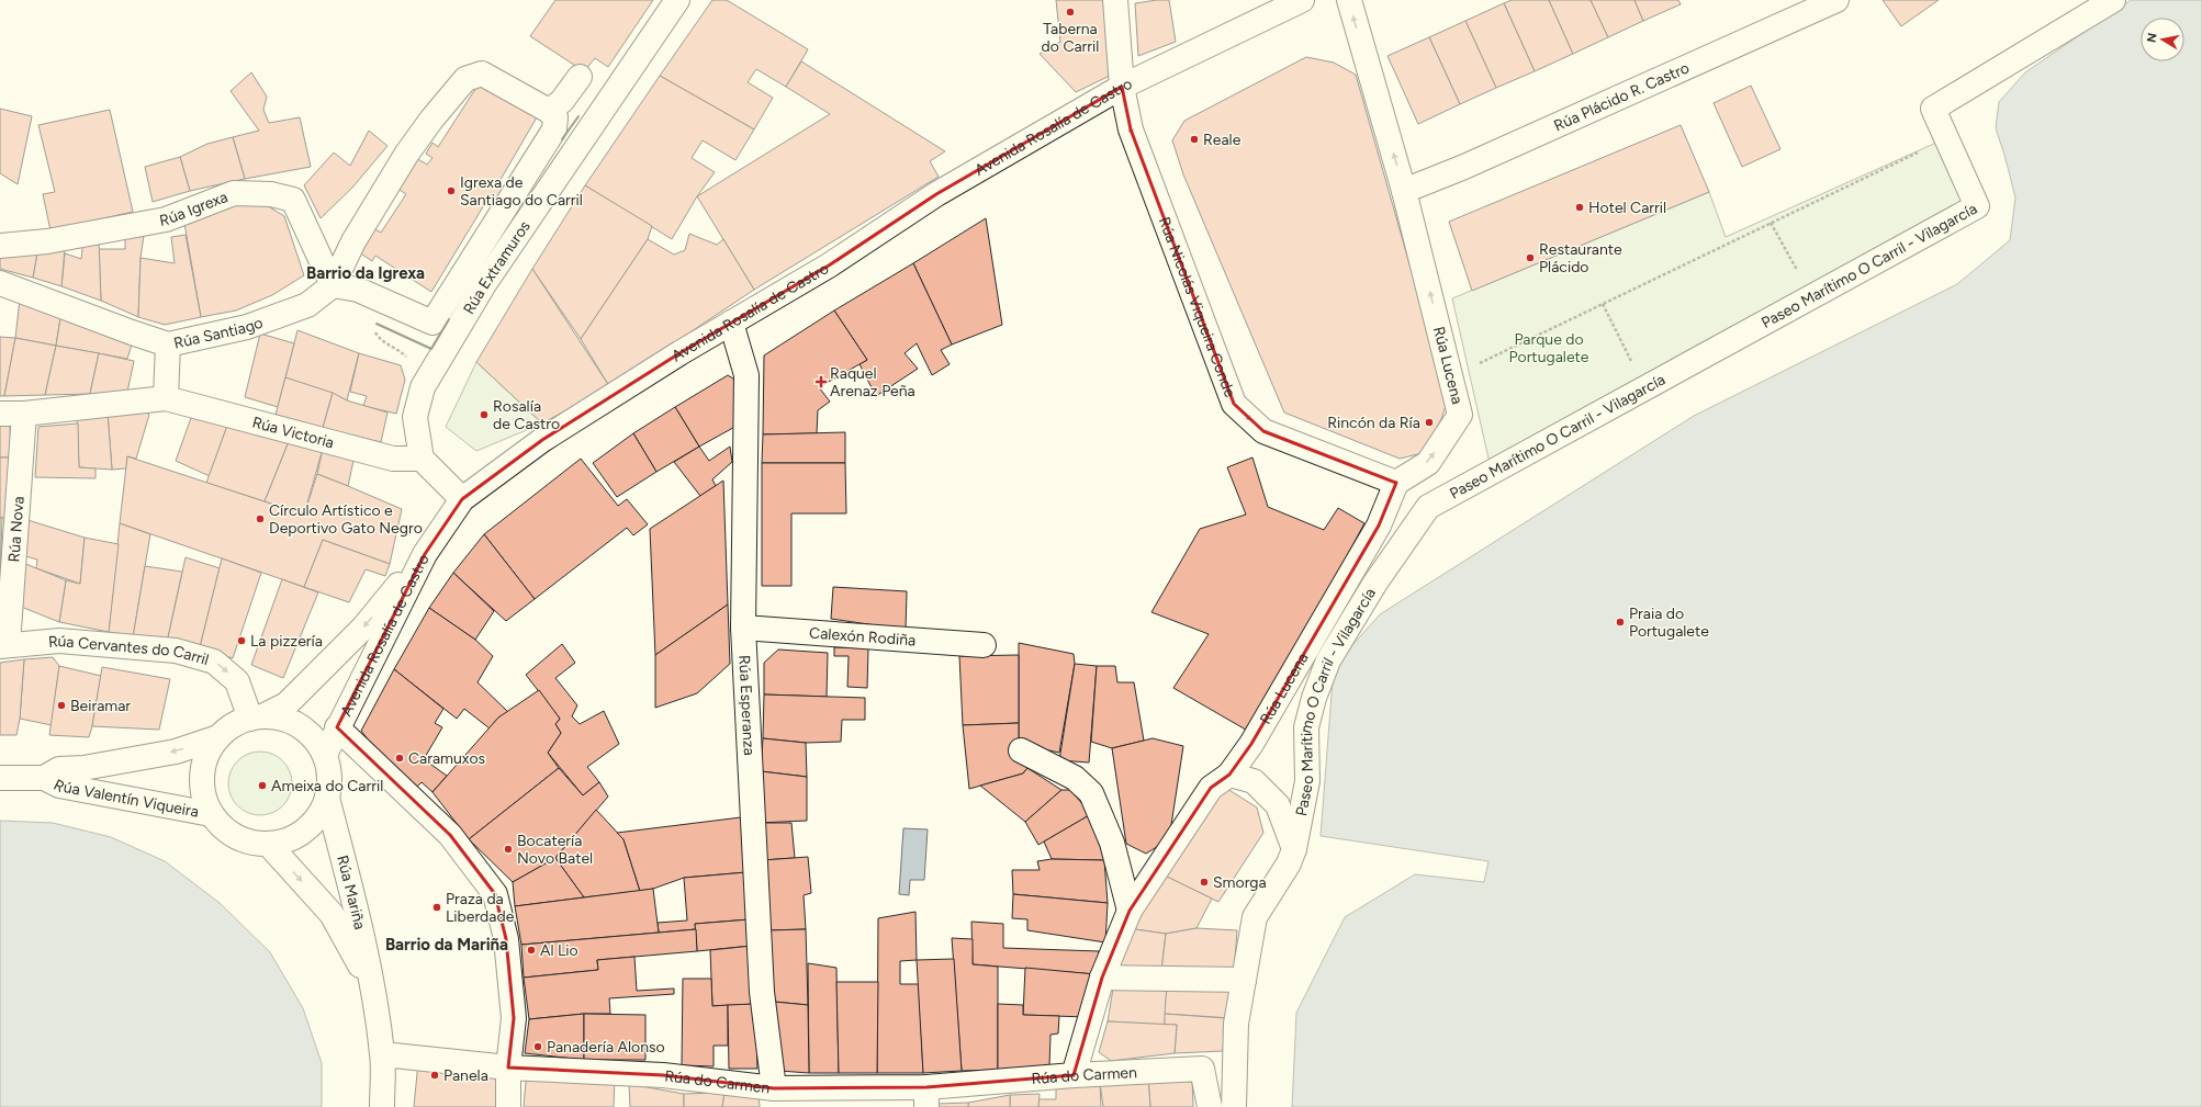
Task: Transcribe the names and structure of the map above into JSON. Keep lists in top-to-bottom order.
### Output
{
  "streets": {
    "street": [
      "Rúa Plácido R. Castro",
      "Avenida Rosalía de Castro",
      "Rúa Igrexa",
      "Paseo Marítimo O Carril - Vilagarcía",
      "Rúa Extramuros",
      "Rúa Nicolás Viqueira Conde",
      "Rúa Santiago",
      "Rúa Lucena",
      "Rúa Victoria",
      "Rúa Nova",
      "Calexón Rodiña",
      "Rúa Cervantes do Carril",
      "Rúa Esperanza",
      "Rúa Valentín Viqueira",
      "Rúa Mariña",
      "Rúa do Carmen"
    ]
  },
  "crossings": [
    ["Rúa Plácido R. Castro", "Rúa Lucena"],
    ["Avenida Rosalía de Castro", "Rúa Nicolás Viqueira Conde"],
    ["Avenida Rosalía de Castro", "Rúa Cervantes do Carril"],
    ["Avenida Rosalía de Castro", "Rúa Esperanza"],
    ["Avenida Rosalía de Castro", "Rúa Valentín Viqueira"],
    ["Avenida Rosalía de Castro", "Rúa Mariña"],
    ["Rúa Igrexa", "Rúa Santiago"],
    ["Rúa Extramuros", "Rúa Victoria"],
    ["Rúa Nicolás Viqueira Conde", "Rúa Lucena"],
    ["Rúa Lucena", "Rúa do Carmen"],
    ["Rúa Victoria", "Rúa Nova"],
    ["Rúa Nova", "Rúa Cervantes do Carril"],
    ["Calexón Rodiña", "Rúa Esperanza"],
    ["Rúa Cervantes do Carril", "Rúa Valentín Viqueira"],
    ["Rúa Cervantes do Carril", "Rúa Mariña"],
    ["Rúa Esperanza", "Rúa do Carmen"],
    ["Rúa Valentín Viqueira", "Rúa Mariña"]
  ],
  "one_way": [
    "Rúa Nicolás Viqueira Conde",
    "Rúa Lucena",
    "Rúa Cervantes do Carril",
    "Rúa Valentín Viqueira"
  ],
  "districts": ["Barrio da Igrexa", "Barrio da Mariña"],
  "parks": ["Parque do Portugalete"],
  "places": {
    "other": [
      "Taberna do Carril",
      "Reale",
      "Igrexa de Santiago do Carril",
      "Hotel Carril",
      "Restaurante Plácido",
      "Rosalía de Castro",
      "Rincón da Ría",
      "Círculo Artístico e Deportivo Gato Negro",
      "Praia do Portugalete",
      "La pizzería",
      "Beiramar",
      "Caramuxos",
      "Ameixa do Carril",
      "Bocatería Novo Batel",
      "Smorga",
      "Praza da Liberdade",
      "Al Lio",
      "Panadería Alonso",
      "Panela"
    ],
    "health": ["Raquel Arenaz Peña"]
  },
  "north": "left"
}
